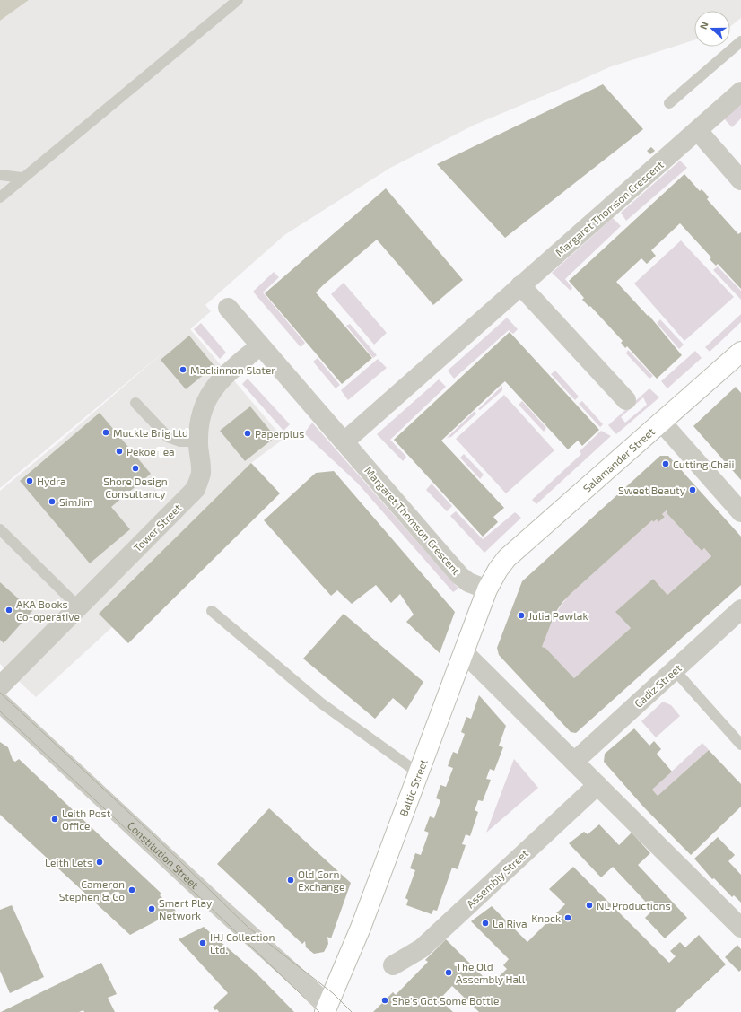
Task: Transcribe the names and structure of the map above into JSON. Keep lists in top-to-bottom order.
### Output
{
  "streets": {
    "main road": ["Salamander Street", "Baltic Street"],
    "street": [
      "Margaret Thomson Crescent",
      "Tower Street",
      "Cadiz Street",
      "Constitution Street",
      "Assembly Street"
    ]
  },
  "crossings": [
    ["Margaret Thomson Crescent", "Tower Street"],
    ["Margaret Thomson Crescent", "Baltic Street"],
    ["Salamander Street", "Baltic Street"],
    ["Baltic Street", "Constitution Street"]
  ],
  "places": [
    "Mackinnon Slater",
    "Muckle Brig Ltd",
    "Paperplus",
    "Pekoe Tea",
    "Cutting Chaii",
    "Shore Design Consultancy",
    "Hydra",
    "Sweet Beauty",
    "SimJim",
    "AKA Books Co-operative",
    "Julia Pawlak",
    "Leith Post Office",
    "Leith Lets",
    "Old Corn Exchange",
    "Cameron Stephen & Co",
    "NL Productions",
    "Smart Play Network",
    "Knock",
    "La Riva",
    "IHJ Collection Ltd.",
    "The Old Assembly Hall",
    "She's Got Some Bottle"
  ],
  "north": "left"
}
